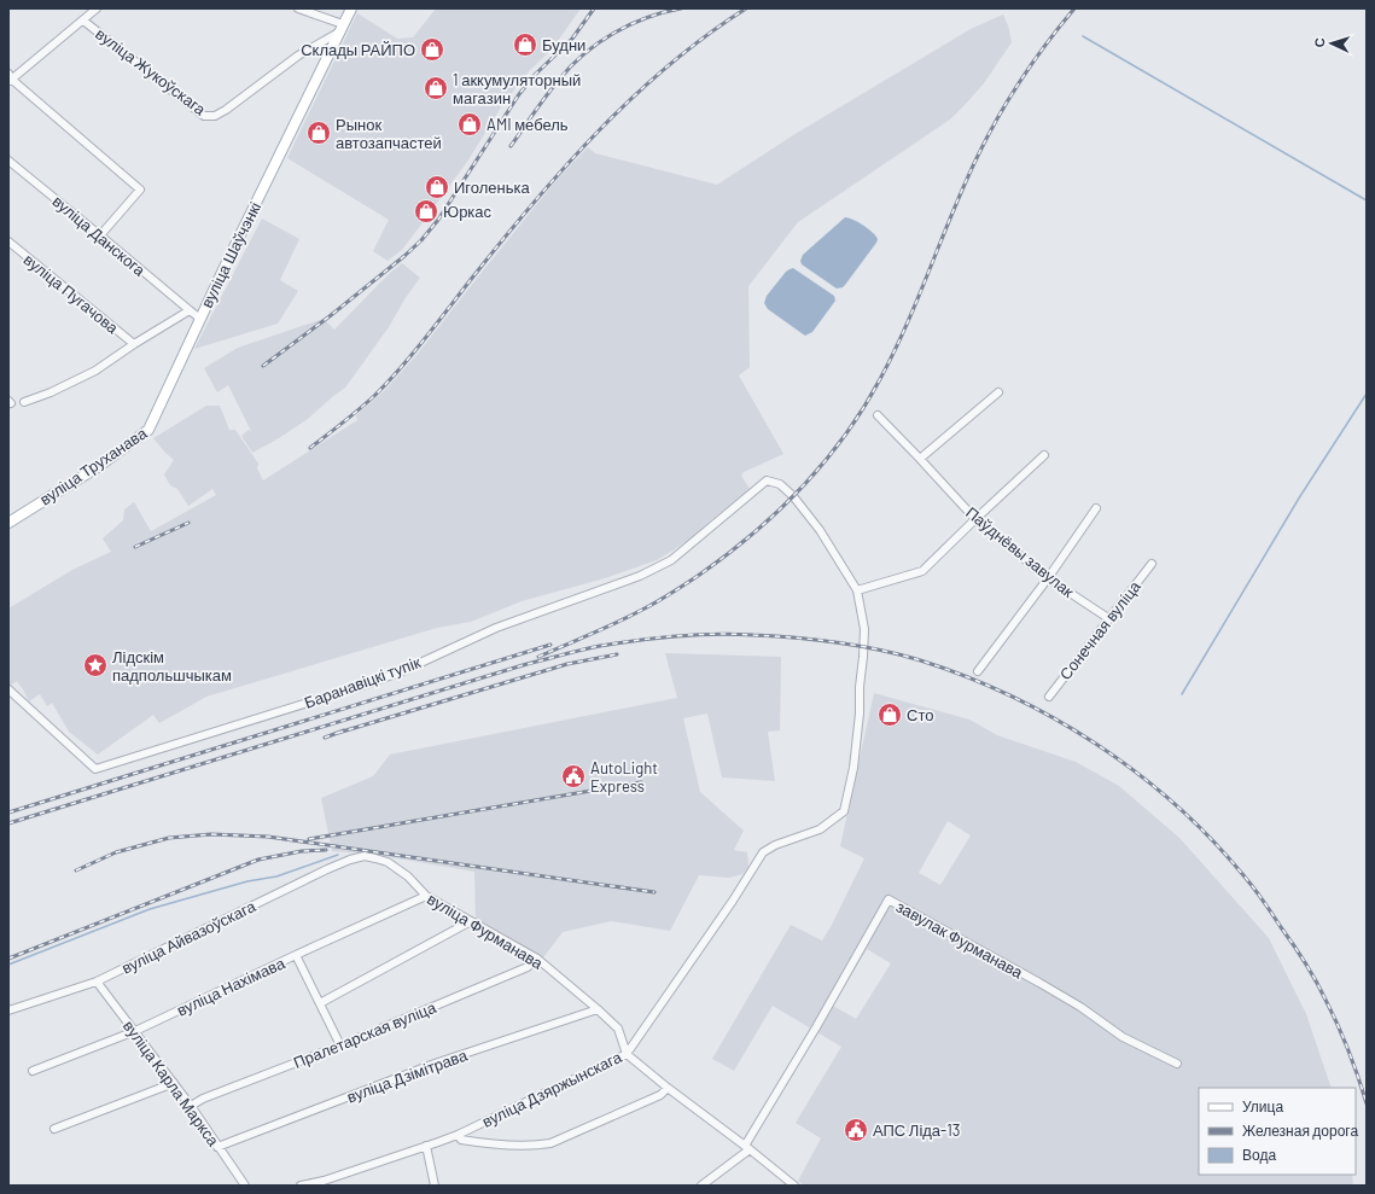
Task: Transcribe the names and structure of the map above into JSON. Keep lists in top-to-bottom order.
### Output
{
  "streets": {
    "main road": ["вуліца Шаўчэнкі", "вуліца Труханава"],
    "street": [
      "вуліца Жукоўскага",
      "вуліца Данскога",
      "вуліца Пугачова",
      "Паўднёвы завулак",
      "Сонечная вуліца",
      "Баранавіцкі тупік",
      "вуліца Фурманава",
      "вуліца Айвазоўскага",
      "завулак Фурманава",
      "вуліца Нахімава",
      "Пралетарская вуліца",
      "вуліца Дзімітрава",
      "вуліца Карла Маркса",
      "вуліца Дзяржынскага"
    ]
  },
  "crossings": [
    ["вуліца Жукоўскага", "вуліца Шаўчэнкі"],
    ["вуліца Данскога", "вуліца Шаўчэнкі"],
    ["вуліца Шаўчэнкі", "вуліца Пугачова"],
    ["вуліца Шаўчэнкі", "вуліца Труханава"],
    ["Паўднёвы завулак", "Сонечная вуліца"],
    ["Баранавіцкі тупік", "вуліца Дзяржынскага"],
    ["вуліца Фурманава", "вуліца Айвазоўскага"],
    ["вуліца Фурманава", "вуліца Нахімава"],
    ["вуліца Фурманава", "Пралетарская вуліца"],
    ["вуліца Фурманава", "вуліца Дзімітрава"],
    ["вуліца Фурманава", "вуліца Дзяржынскага"],
    ["вуліца Айвазоўскага", "вуліца Карла Маркса"],
    ["вуліца Нахімава", "вуліца Карла Маркса"],
    ["Пралетарская вуліца", "вуліца Карла Маркса"],
    ["вуліца Дзімітрава", "вуліца Карла Маркса"]
  ],
  "places": {
    "shop": [
      "Будни",
      "Склады РАЙПО",
      "1 аккумуляторный магазин",
      "AMI мебель",
      "Рынок автозапчастей",
      "Иголенька",
      "Юркас",
      "Сто"
    ],
    "place": ["Лідскім падпольшчыкам"],
    "public building": ["AutoLight Express", "АПС Ліда-13"]
  },
  "legend": ["Улица", "Железная дорога", "Вода"],
  "north": "left"
}
